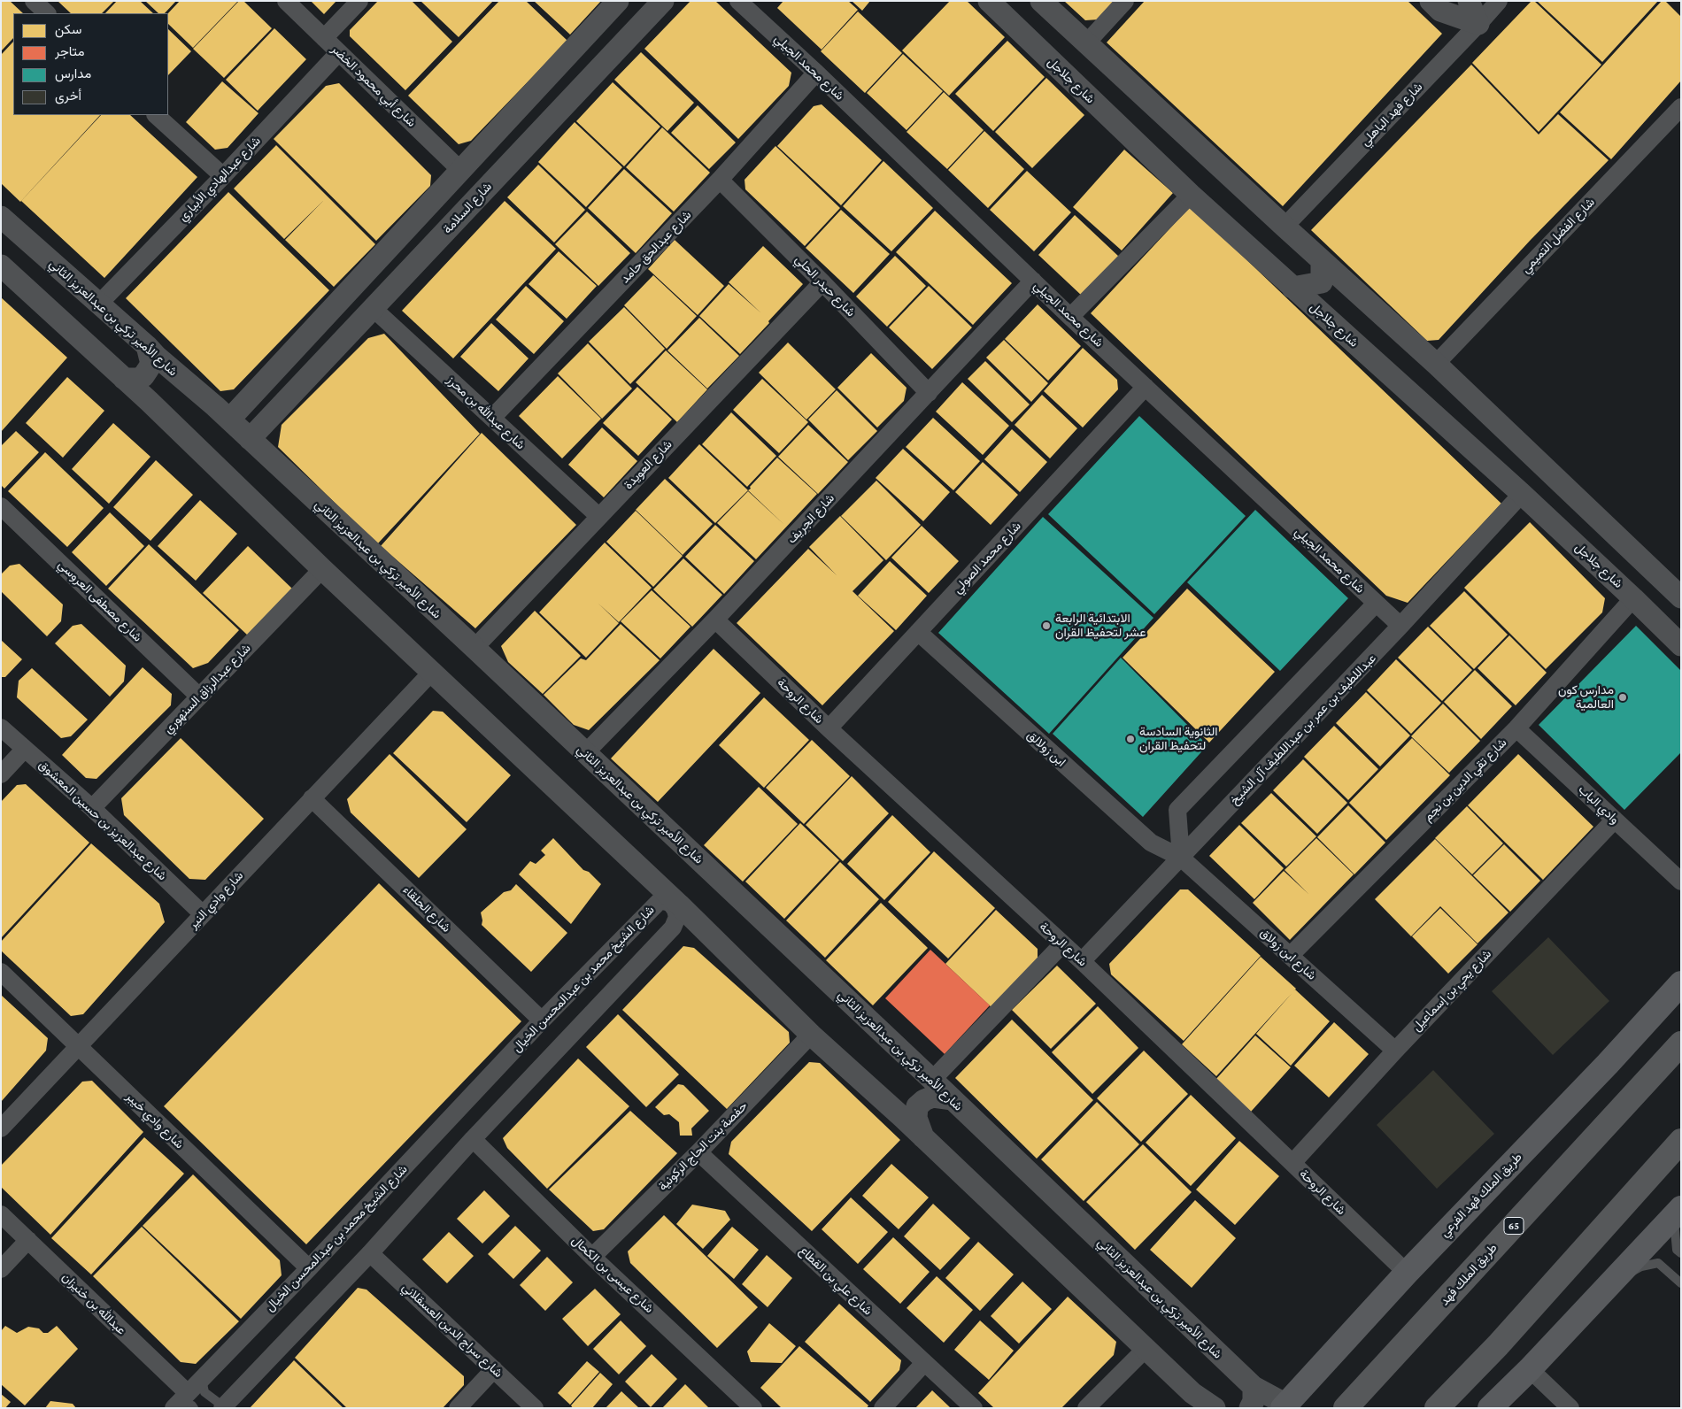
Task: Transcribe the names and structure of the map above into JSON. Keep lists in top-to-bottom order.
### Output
{
  "streets": {
    "highway": ["65", "طريق الملك فهد"],
    "main road": ["طريق الملك فهد الفرعي"],
    "street": [
      "شارع محمد الجيلي",
      "شارع جلاجل",
      "شارع أبي محمود الخضر",
      "شارع فهد الباهلي",
      "شارع عبدالهادي الأبياري",
      "شارع السلامة",
      "شارع الفضل التميمي",
      "شارع عبدالحق حامد",
      "شارع حيدر الحلي",
      "شارع الأمير تركي بن عبدالعزيز الثاني",
      "شارع عبدالله بن محرز",
      "شارع العويدة",
      "شارع الجريف",
      "شارع محمد الصولي",
      "شارع مصطفى العروسي",
      "شارع عبدالرزاق السنهوري",
      "شارع الروحة",
      "عبداللطيف بن عمر بن عبداللطيف آل الشيخ",
      "ابن زولالق",
      "شارع تقي الدين بن نجم",
      "وادي الباب",
      "شارع عبدالعزيز بن حسين المعشوق",
      "شارع وادي النير",
      "شارع الحلقاء",
      "شارع ابن زولاق",
      "شارع الشيخ محمد بن عبدالمحسن الخيال",
      "شارع يحي بن إسماعيل",
      "شارع وادي خيبر",
      "حفصة بنت الحاج الركونية",
      "شارع عيسى بن الكحال",
      "شارع علي بن القطاع",
      "عبدالله بن خنيزان",
      "شارع سراج الدين العسقلاني"
    ]
  },
  "crossings": [
    ["شارع محمد الجيلي", "شارع عبدالحق حامد"],
    ["شارع محمد الجيلي", "شارع الجريف"],
    ["شارع محمد الجيلي", "شارع محمد الصولي"],
    ["شارع محمد الجيلي", "عبداللطيف بن عمر بن عبداللطيف آل الشيخ"],
    ["شارع جلاجل", "عبداللطيف بن عمر بن عبداللطيف آل الشيخ"],
    ["شارع جلاجل", "شارع تقي الدين بن نجم"],
    ["شارع أبي محمود الخضر", "شارع عبدالهادي الأبياري"],
    ["شارع عبدالهادي الأبياري", "شارع الأمير تركي بن عبدالعزيز الثاني"],
    ["شارع السلامة", "شارع الأمير تركي بن عبدالعزيز الثاني"],
    ["شارع السلامة", "شارع عبدالله بن محرز"],
    ["شارع عبدالحق حامد", "شارع حيدر الحلي"],
    ["شارع عبدالحق حامد", "شارع عبدالله بن محرز"],
    ["شارع حيدر الحلي", "شارع العويدة"],
    ["شارع حيدر الحلي", "شارع الجريف"],
    ["شارع الأمير تركي بن عبدالعزيز الثاني", "شارع العويدة"],
    ["شارع الأمير تركي بن عبدالعزيز الثاني", "شارع الجريف"],
    ["شارع الأمير تركي بن عبدالعزيز الثاني", "طريق الملك فهد الفرعي"],
    ["شارع عبدالله بن محرز", "شارع العويدة"],
    ["شارع الجريف", "شارع الروحة"],
    ["شارع محمد الصولي", "شارع الروحة"],
    ["شارع محمد الصولي", "ابن زولالق"],
    ["شارع مصطفى العروسي", "شارع عبدالرزاق السنهوري"],
    ["شارع عبدالرزاق السنهوري", "شارع عبدالعزيز بن حسين المعشوق"],
    ["شارع الروحة", "عبداللطيف بن عمر بن عبداللطيف آل الشيخ"],
    ["شارع الروحة", "شارع يحي بن إسماعيل"],
    ["شارع الروحة", "طريق الملك فهد الفرعي"],
    ["عبداللطيف بن عمر بن عبداللطيف آل الشيخ", "ابن زولالق"],
    ["عبداللطيف بن عمر بن عبداللطيف آل الشيخ", "شارع ابن زولاق"],
    ["ابن زولالق", "شارع ابن زولاق"],
    ["شارع تقي الدين بن نجم", "وادي الباب"],
    ["شارع تقي الدين بن نجم", "شارع ابن زولاق"],
    ["وادي الباب", "شارع يحي بن إسماعيل"],
    ["شارع عبدالعزيز بن حسين المعشوق", "شارع وادي النير"],
    ["شارع وادي النير", "شارع الحلقاء"],
    ["شارع وادي النير", "شارع وادي خيبر"],
    ["شارع الحلقاء", "شارع الشيخ محمد بن عبدالمحسن الخيال"],
    ["شارع ابن زولاق", "شارع يحي بن إسماعيل"],
    ["شارع الشيخ محمد بن عبدالمحسن الخيال", "شارع وادي خيبر"],
    ["شارع الشيخ محمد بن عبدالمحسن الخيال", "شارع عيسى بن الكحال"],
    ["شارع الشيخ محمد بن عبدالمحسن الخيال", "عبدالله بن خنيزان"],
    ["شارع الشيخ محمد بن عبدالمحسن الخيال", "شارع سراج الدين العسقلاني"],
    ["حفصة بنت الحاج الركونية", "شارع عيسى بن الكحال"],
    ["حفصة بنت الحاج الركونية", "شارع علي بن القطاع"]
  ],
  "places": ["الابتدائية الرابعة عشر لتحفيظ القران", "مدارس كون العالمية", "الثانوية السادسة لتحفيظ القران"],
  "legend": [
    "سكن",
    "متاجر",
    "مدارس",
    "أخرى"
  ]
}
